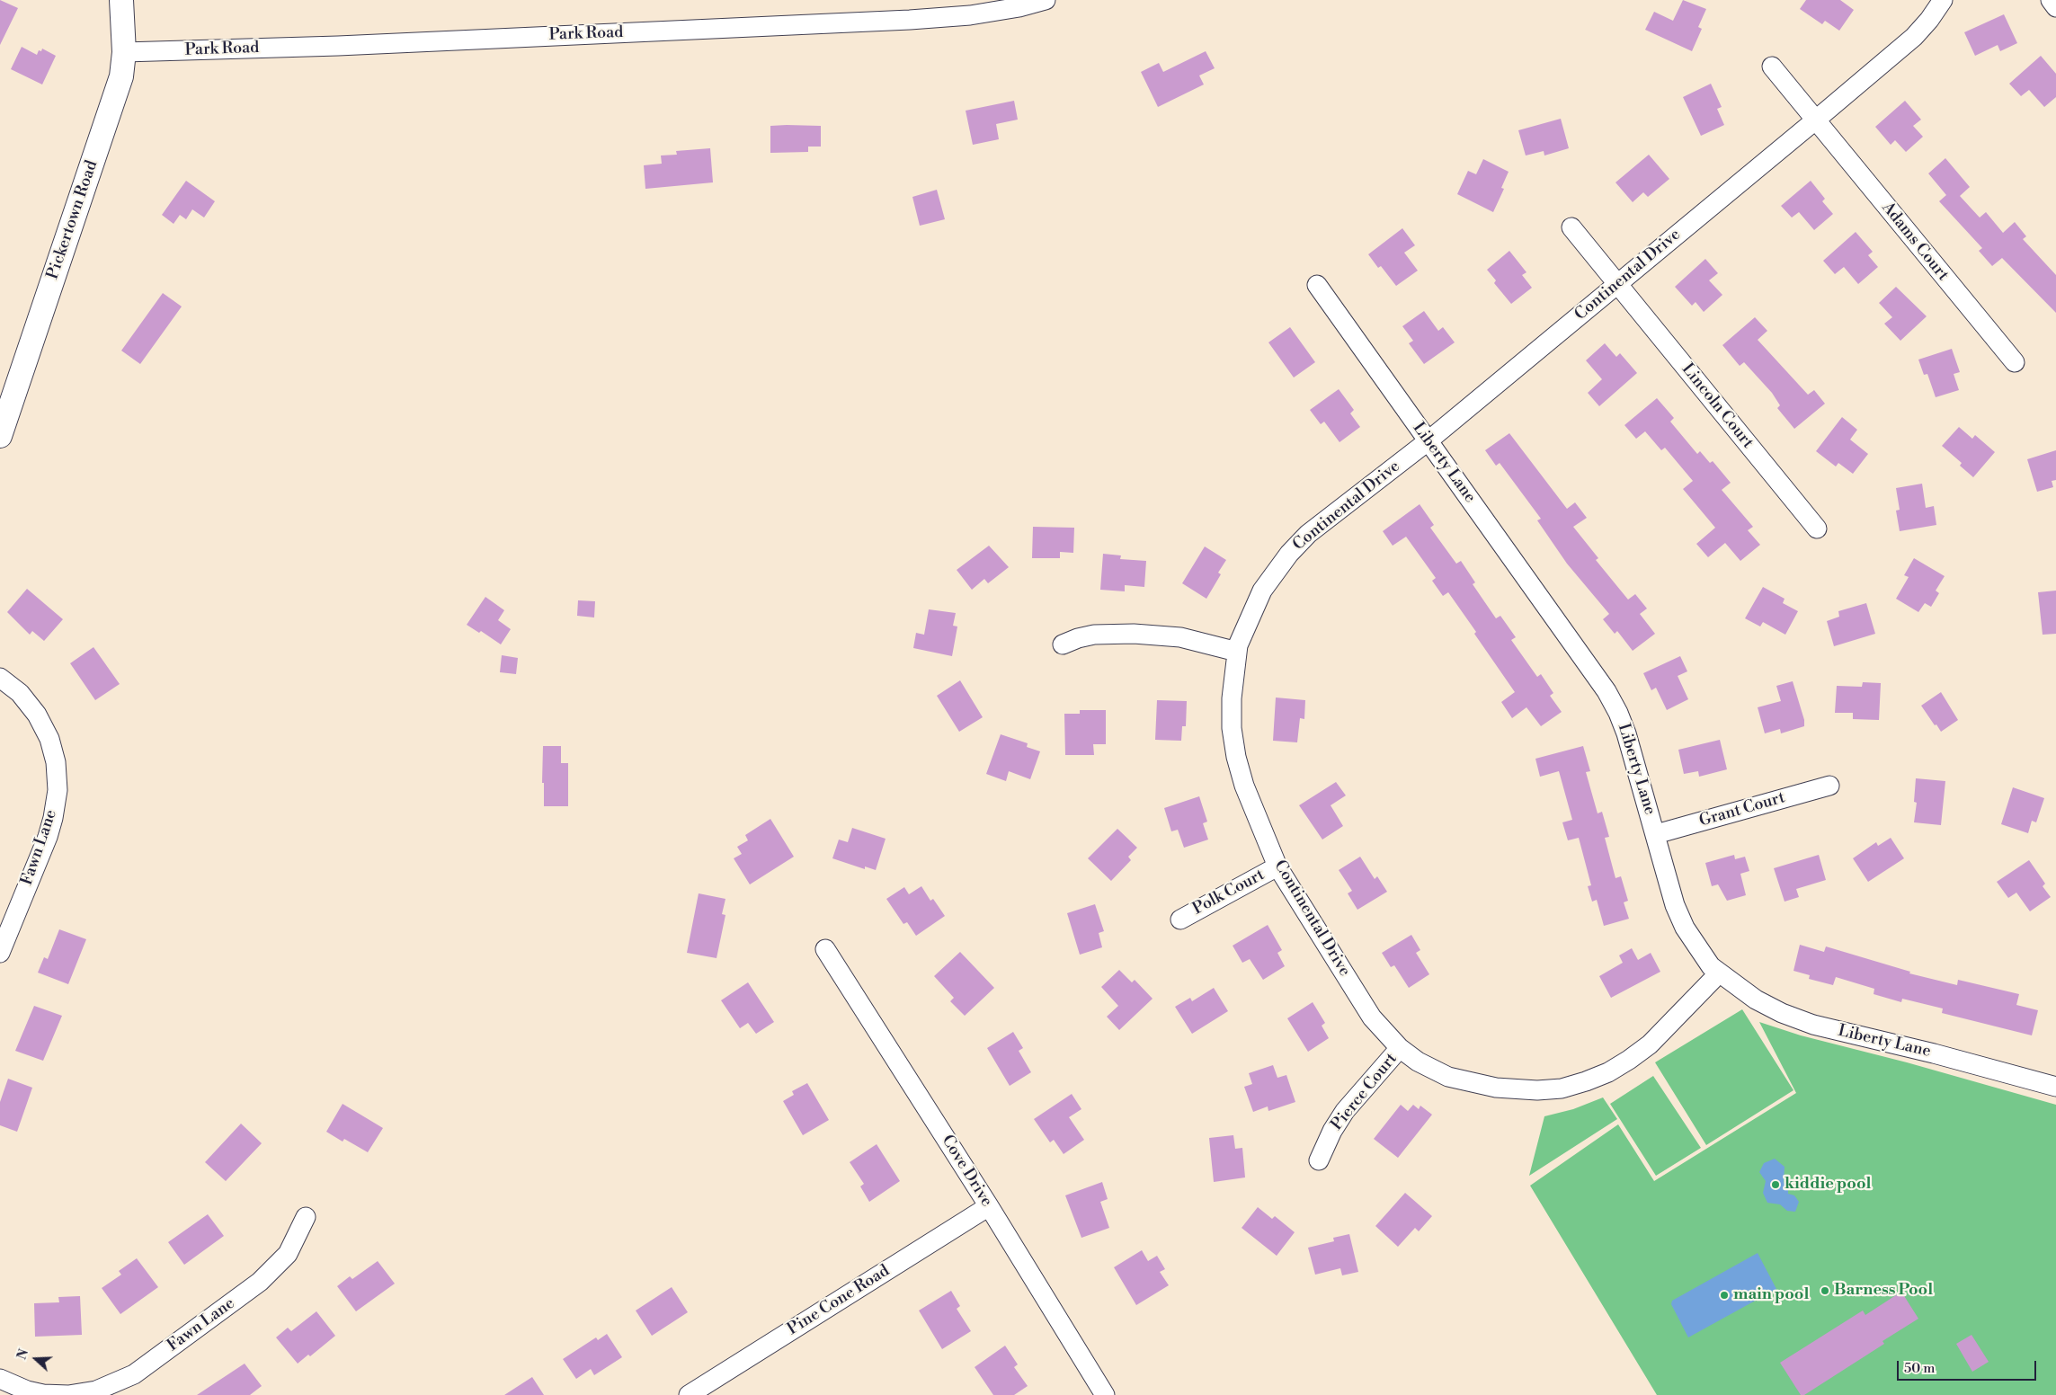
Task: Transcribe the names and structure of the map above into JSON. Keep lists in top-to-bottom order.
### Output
{
  "streets": {
    "street": [
      "Park Road",
      "Pickertown Road",
      "Adams Court",
      "Continental Drive",
      "Lincoln Court",
      "Liberty Lane",
      "Grant Court",
      "Fawn Lane",
      "Polk Court",
      "Pierce Court",
      "Cove Drive",
      "Pine Cone Road"
    ]
  },
  "crossings": [
    ["Park Road", "Pickertown Road"],
    ["Adams Court", "Continental Drive"],
    ["Continental Drive", "Lincoln Court"],
    ["Continental Drive", "Liberty Lane"],
    ["Continental Drive", "Polk Court"],
    ["Continental Drive", "Pierce Court"],
    ["Liberty Lane", "Grant Court"],
    ["Cove Drive", "Pine Cone Road"]
  ],
  "places": ["kiddie pool", "Barness Pool", "main pool"],
  "scale_bar": "50 m",
  "north": "left"
}
